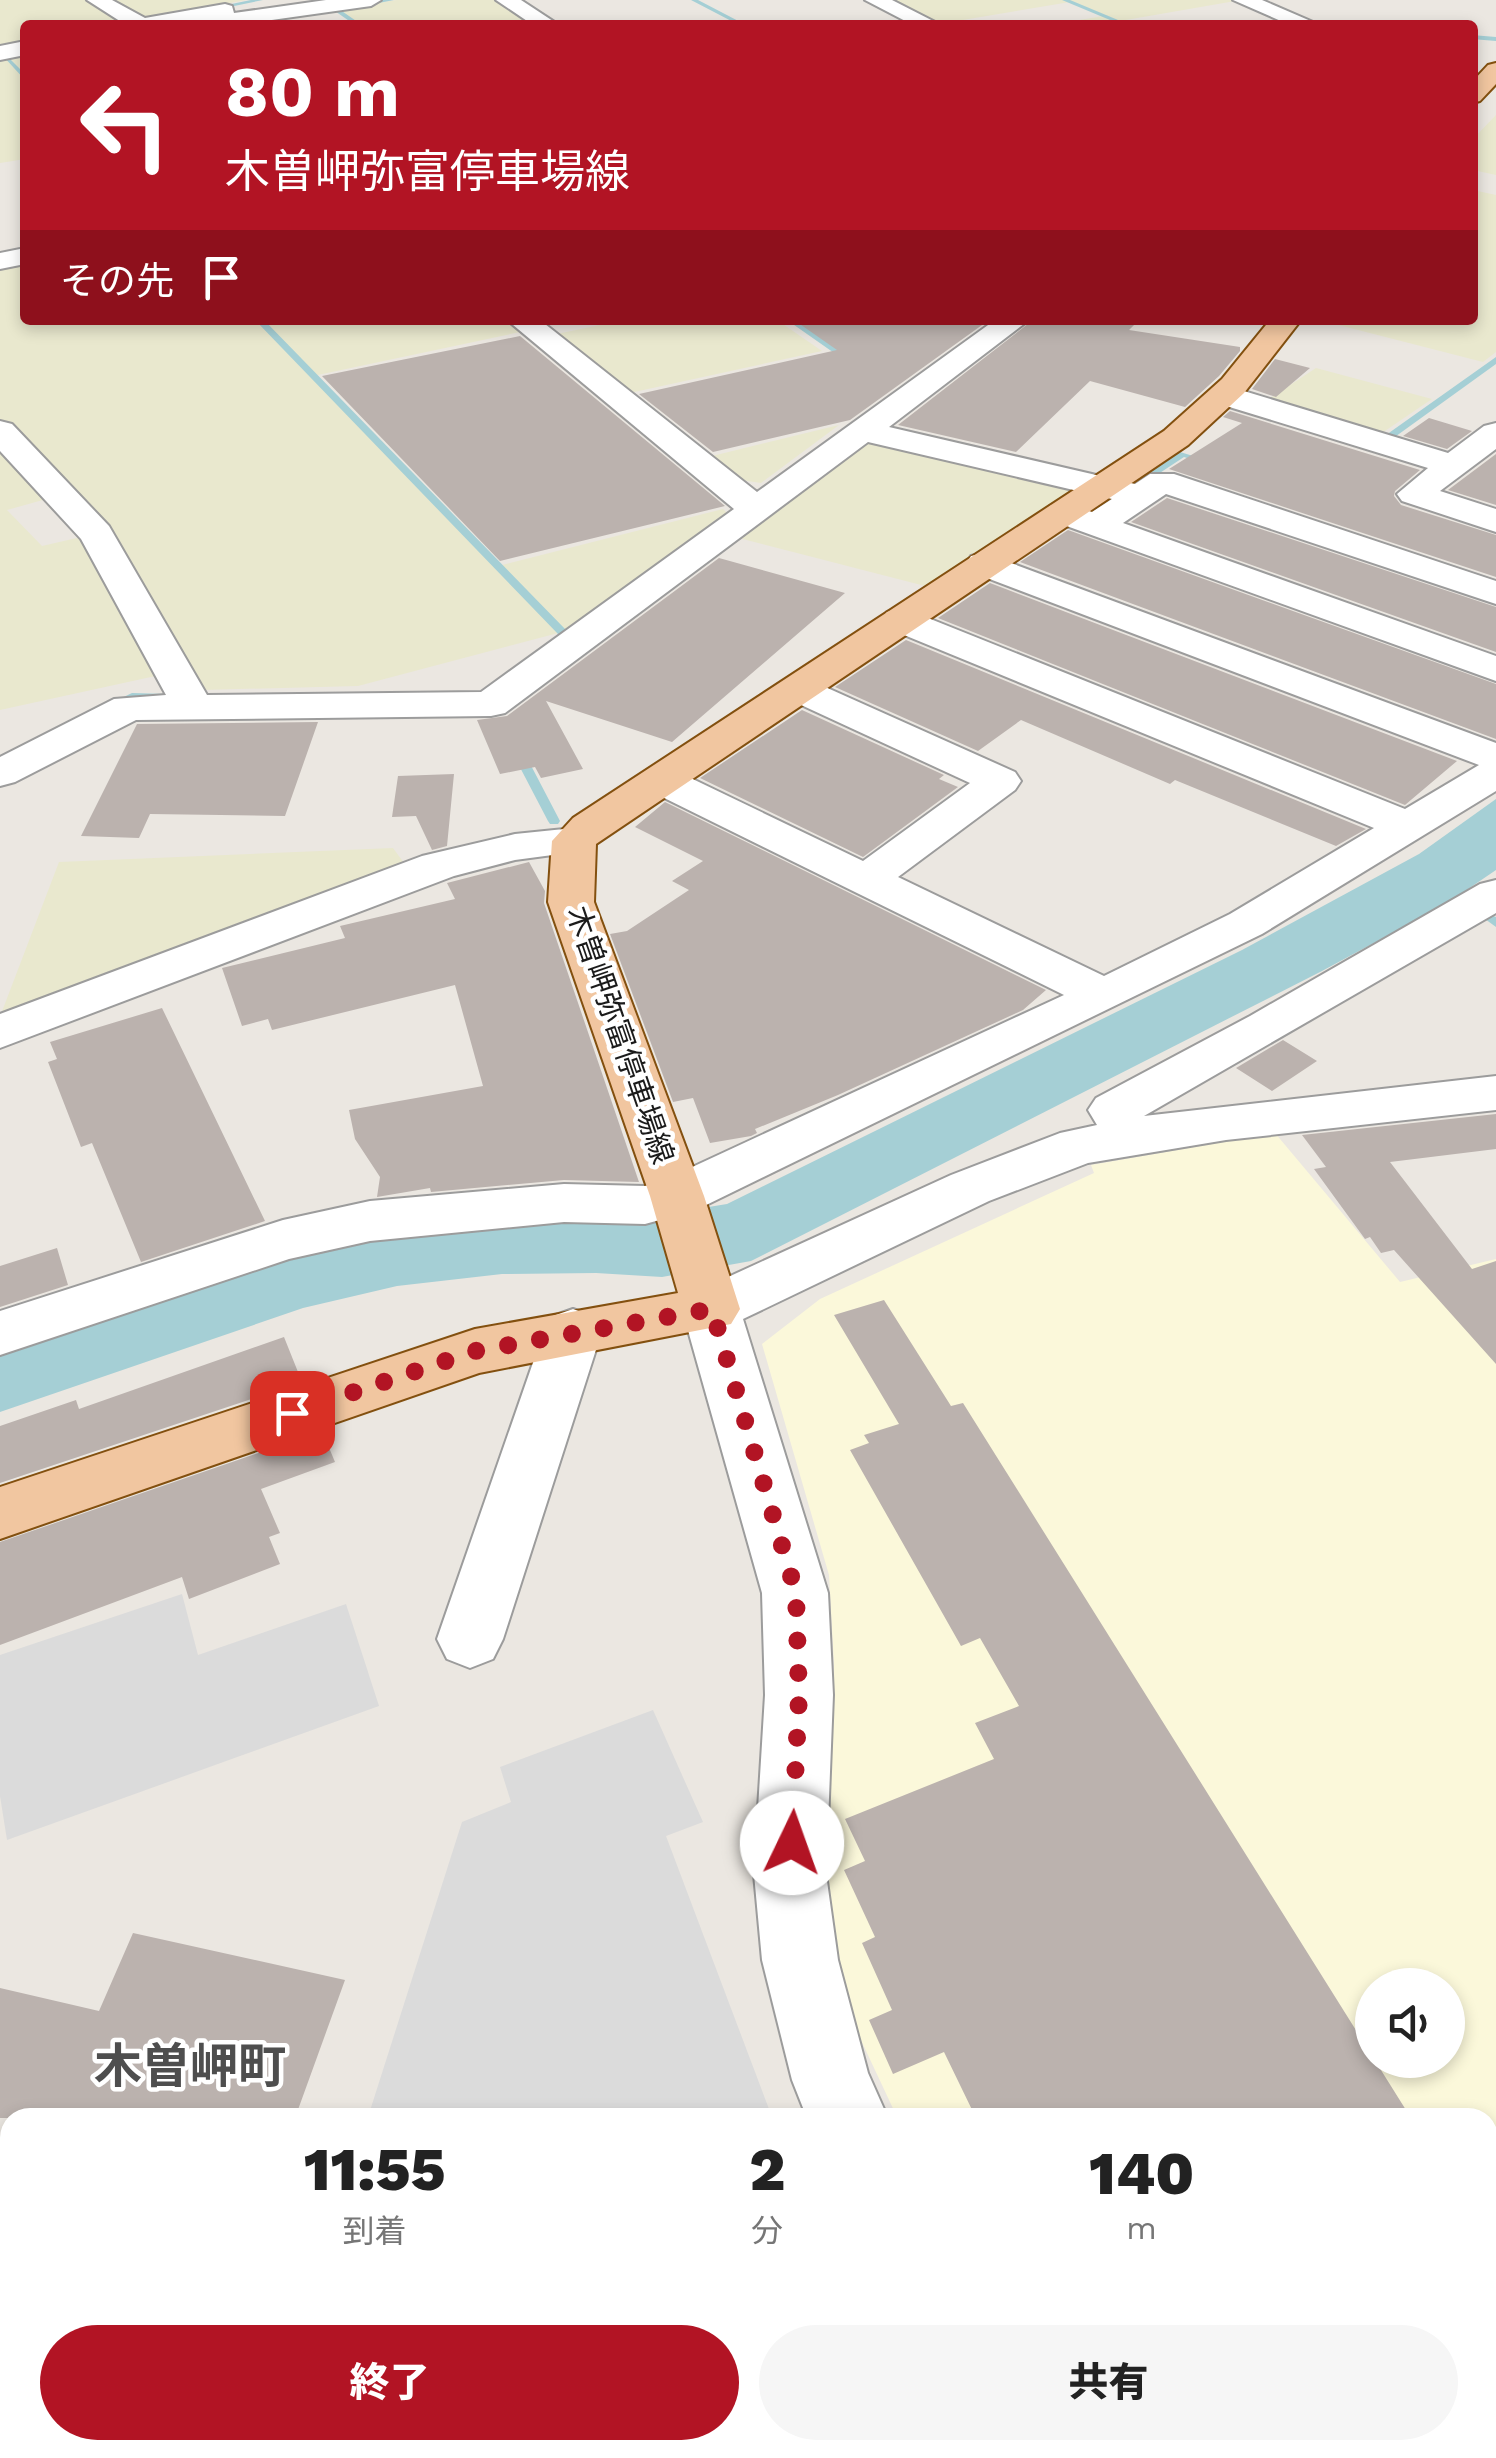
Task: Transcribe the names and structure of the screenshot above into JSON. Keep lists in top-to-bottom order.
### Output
{
  "streets": {
    "main road": ["木曽岬弥富停車場線"]
  },
  "districts": ["木曽岬町"],
  "page": {
    "turn": ["80 m", "木曽岬弥富停車場線"],
    "then": "その先",
    "eta": [
      "11:55",
      "到着",
      "2",
      "分",
      "140",
      "m"
    ],
    "buttons": ["終了", "共有"]
  }
}
